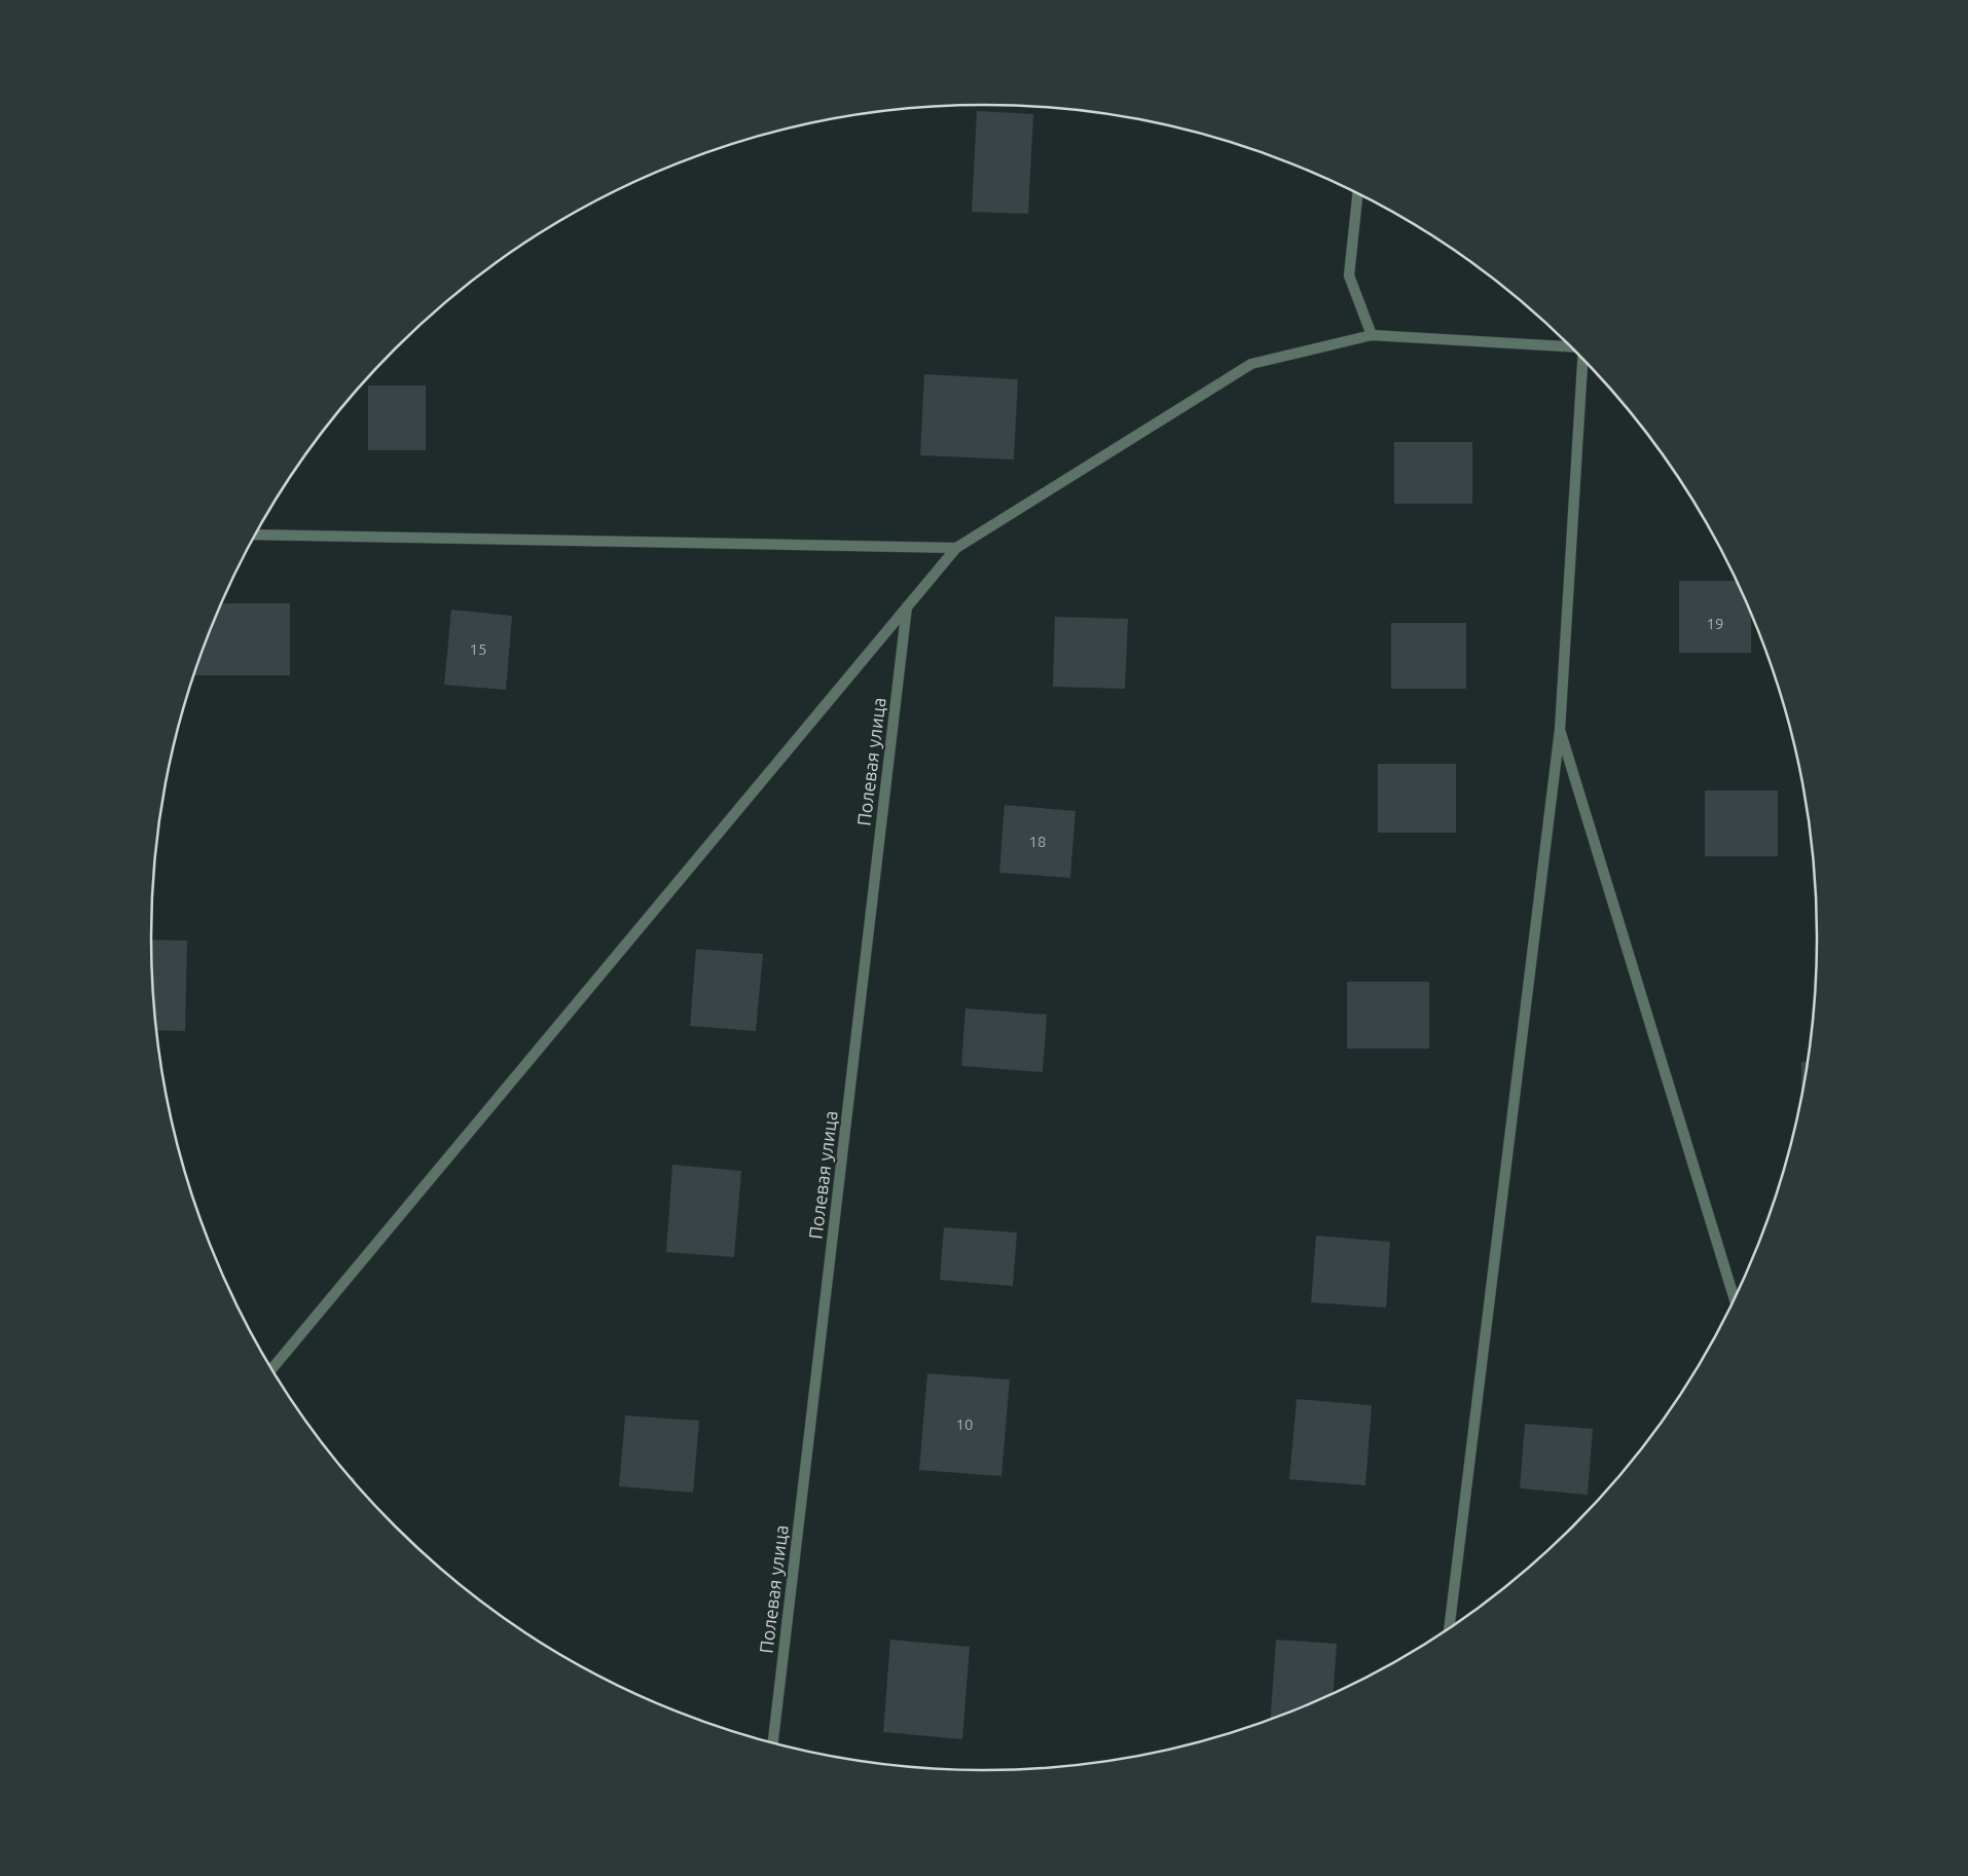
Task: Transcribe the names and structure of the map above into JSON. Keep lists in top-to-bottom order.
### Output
{
  "streets": {
    "street": ["Полевая улица"]
  },
  "house_numbers": [
    "19",
    "15",
    "18",
    "10"
  ]
}
